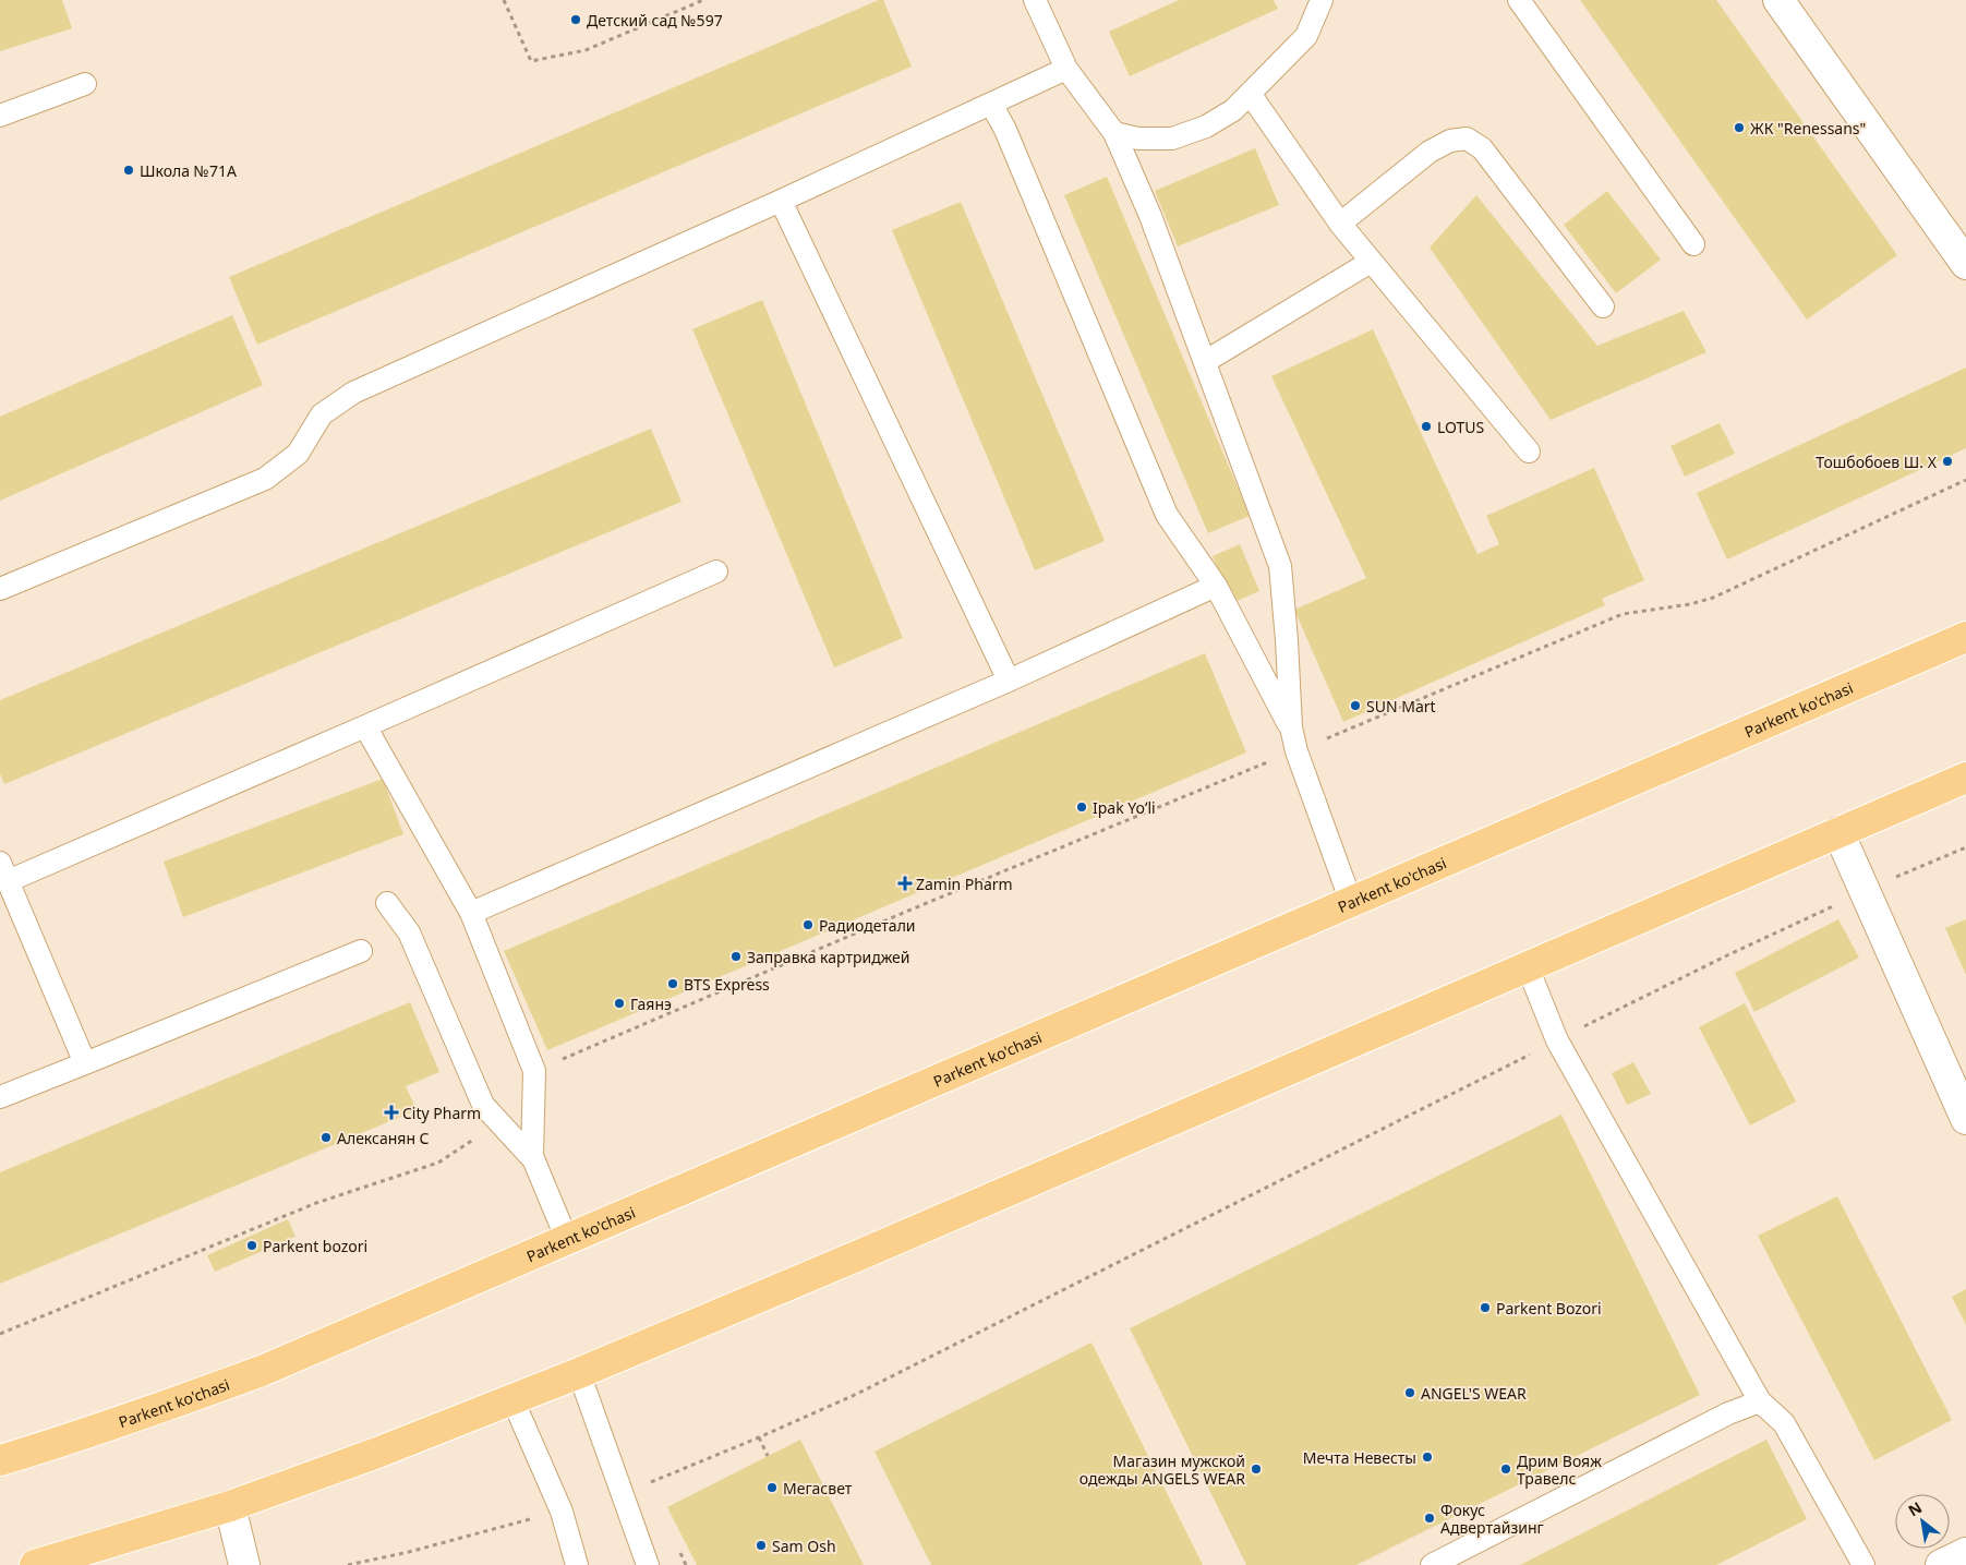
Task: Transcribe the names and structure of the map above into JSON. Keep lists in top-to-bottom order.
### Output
{
  "streets": {
    "main road": ["Parkent ko'chasi"]
  },
  "places": {
    "other": [
      "Детский сад №597",
      "ЖК \"Renessans\"",
      "Школа №71А",
      "LOTUS",
      "Тошбобоев Ш. Х",
      "SUN Mart",
      "Ipak Yoʻli",
      "Радиодетали",
      "Заправка картриджей",
      "BTS Express",
      "Гаянэ",
      "Алексанян С",
      "Parkent bozori",
      "Parkent Bozori",
      "ANGEL'S WEAR",
      "Мечта Невесты",
      "Магазин мужской одежды ANGELS WEAR",
      "Дрим Вояж Травелс",
      "Мегасвет",
      "Фокус Адвертайзинг",
      "Sam Osh"
    ],
    "health": ["Zamin Pharm", "City Pharm"]
  },
  "north": "top left"
}
